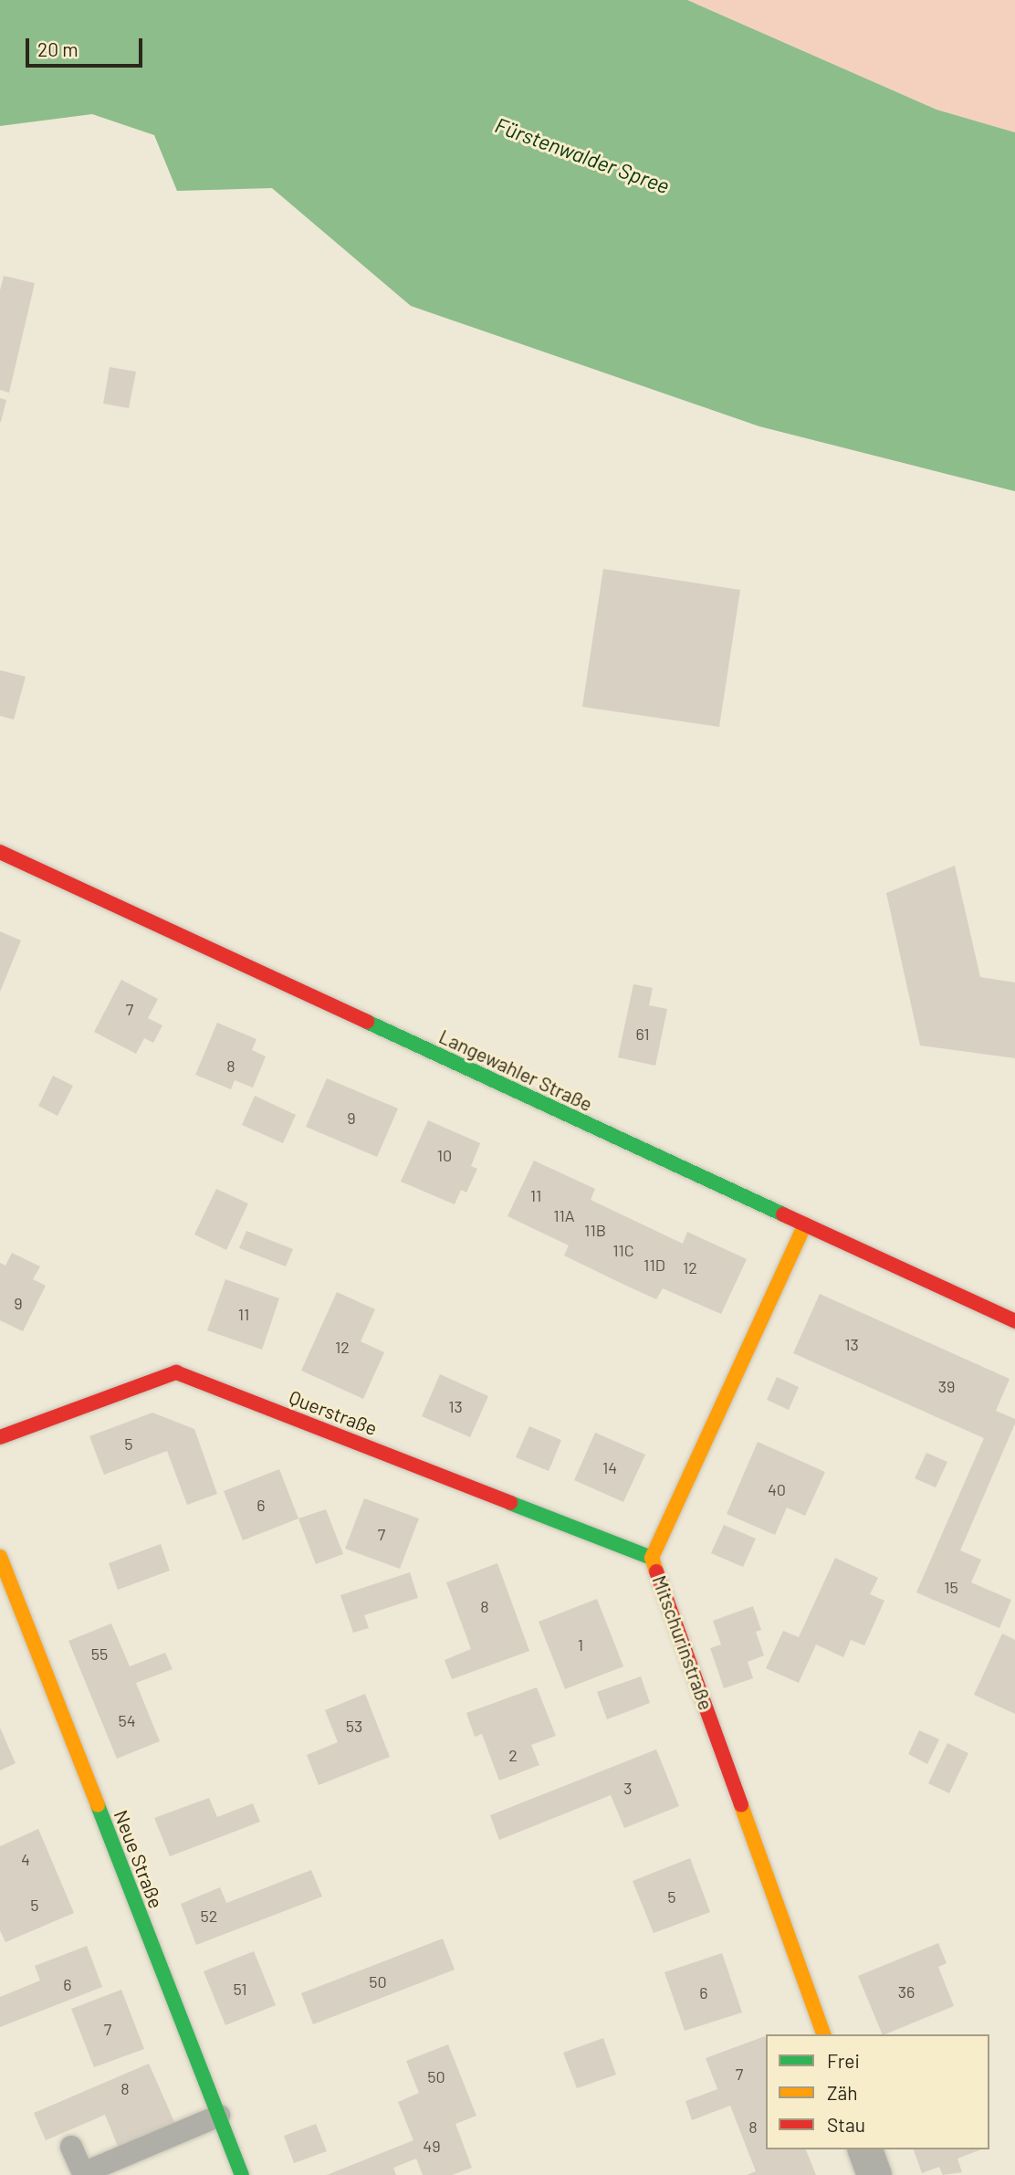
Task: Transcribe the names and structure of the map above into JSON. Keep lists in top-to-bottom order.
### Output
{
  "streets": {
    "street": [
      "Langewahler Straße",
      "Querstraße",
      "Mitschurinstraße",
      "Neue Straße"
    ]
  },
  "crossings": [
    ["Langewahler Straße", "Mitschurinstraße"],
    ["Querstraße", "Mitschurinstraße"]
  ],
  "water": ["Fürstenwalder Spree"],
  "house_numbers": [
    "7",
    "61",
    "8",
    "9",
    "10",
    "11",
    "11A",
    "11B",
    "11C",
    "11D",
    "12",
    "9",
    "11",
    "13",
    "12",
    "39",
    "13",
    "5",
    "14",
    "40",
    "6",
    "7",
    "15",
    "8",
    "1",
    "55",
    "54",
    "53",
    "2",
    "3",
    "4",
    "5",
    "5",
    "52",
    "50",
    "6",
    "51",
    "36",
    "6",
    "7",
    "7",
    "50",
    "8",
    "8",
    "49"
  ],
  "legend": ["Frei", "Zäh", "Stau"],
  "scale_bar": "20 m"
}
